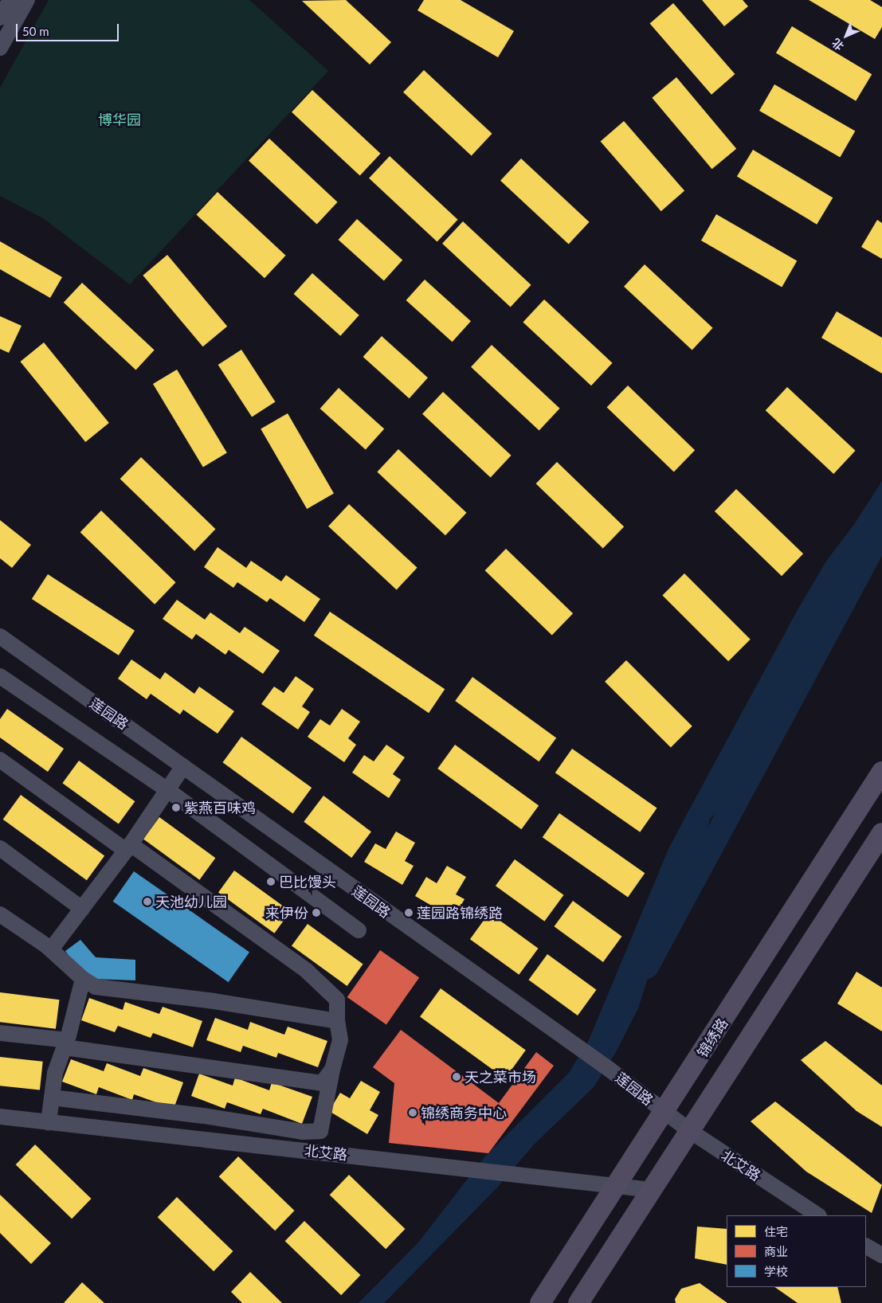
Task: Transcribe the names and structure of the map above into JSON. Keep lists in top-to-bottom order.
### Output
{
  "streets": {
    "main road": ["锦绣路"],
    "street": ["莲园路", "北艾路"]
  },
  "crossings": [
    ["莲园路", "锦绣路"],
    ["莲园路", "北艾路"],
    ["锦绣路", "北艾路"]
  ],
  "parks": ["博华园"],
  "places": [
    "紫燕百味鸡",
    "巴比馒头",
    "天池幼儿园",
    "来伊份",
    "莲园路锦绣路",
    "天之菜市场",
    "锦绣商务中心"
  ],
  "legend": ["住宅", "商业", "学校"],
  "scale_bar": "50 m",
  "north": "bottom left"
}
